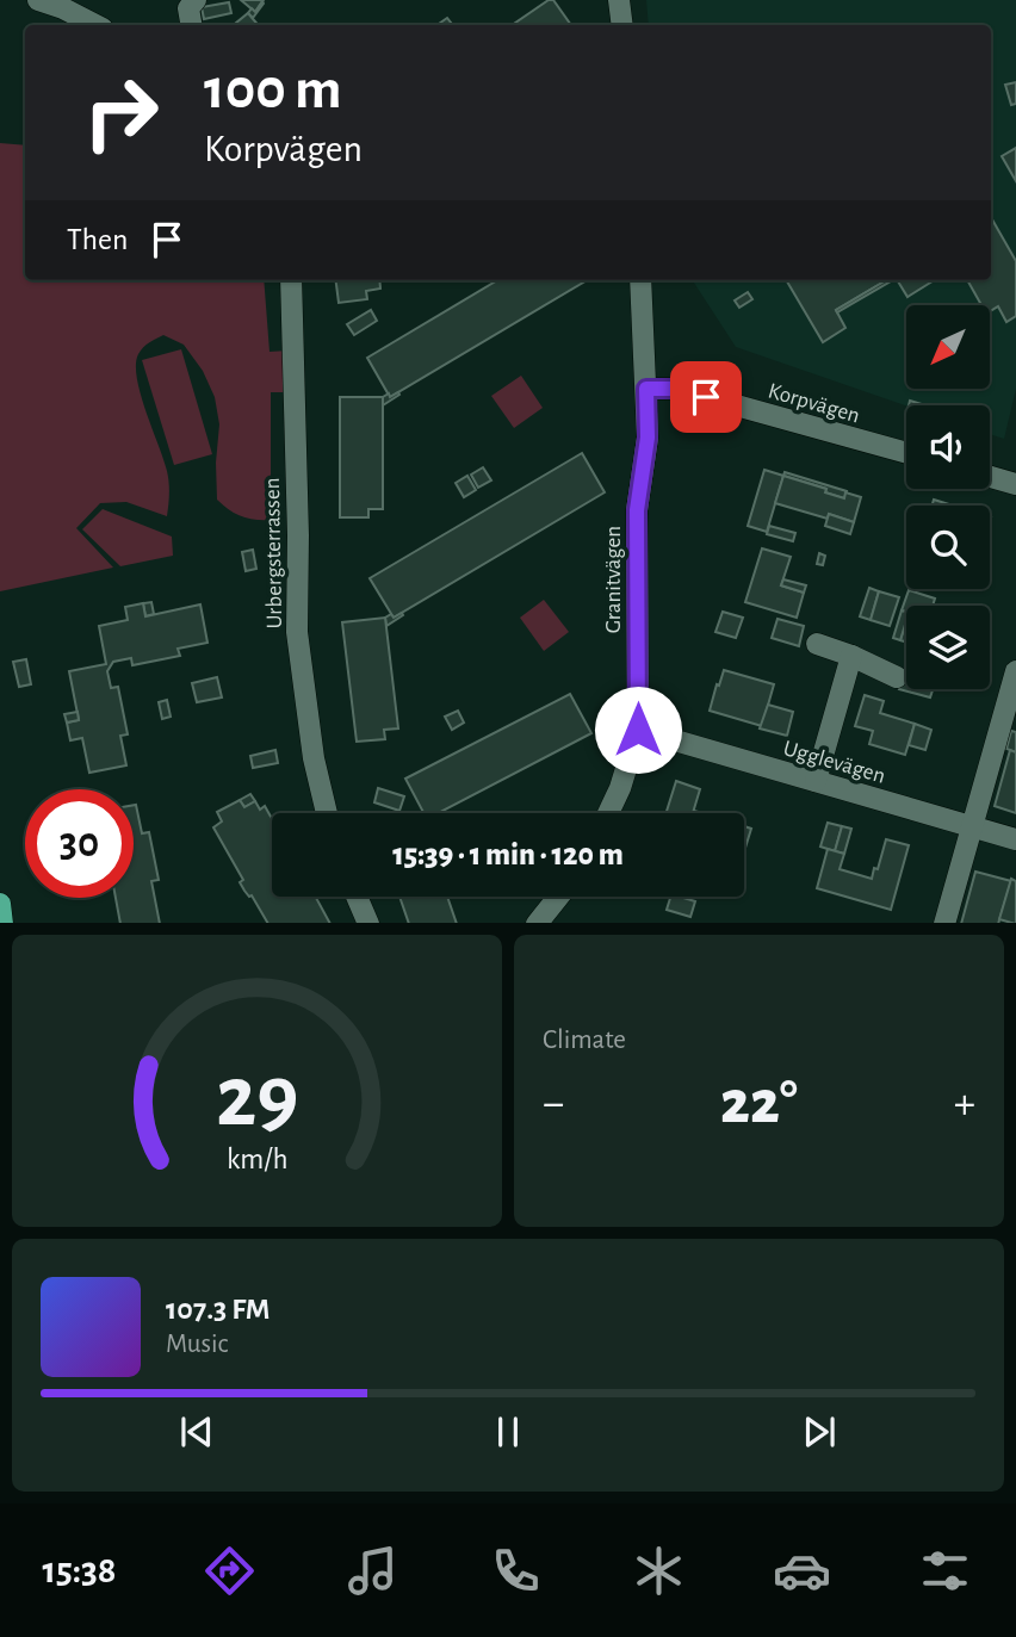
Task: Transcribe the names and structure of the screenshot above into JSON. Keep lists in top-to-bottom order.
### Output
{
  "streets": {
    "street": [
      "Korpvägen",
      "Urbergsterrassen",
      "Granitvägen",
      "Ugglevägen"
    ]
  },
  "crossings": [
    ["Korpvägen", "Granitvägen"],
    ["Granitvägen", "Ugglevägen"]
  ],
  "north": "bottom left",
  "page": {
    "turn": ["100 m", "Korpvägen"],
    "then": "Then",
    "limit": "30",
    "trip": "15:39 · 1 min · 120 m",
    "tile": "Climate",
    "heat": ["−", "22°", "+"],
    "song": ["107.3 FM", "Music"],
    "tabs": "15:38",
    "gauge": ["29", "km/h"]
  }
}
